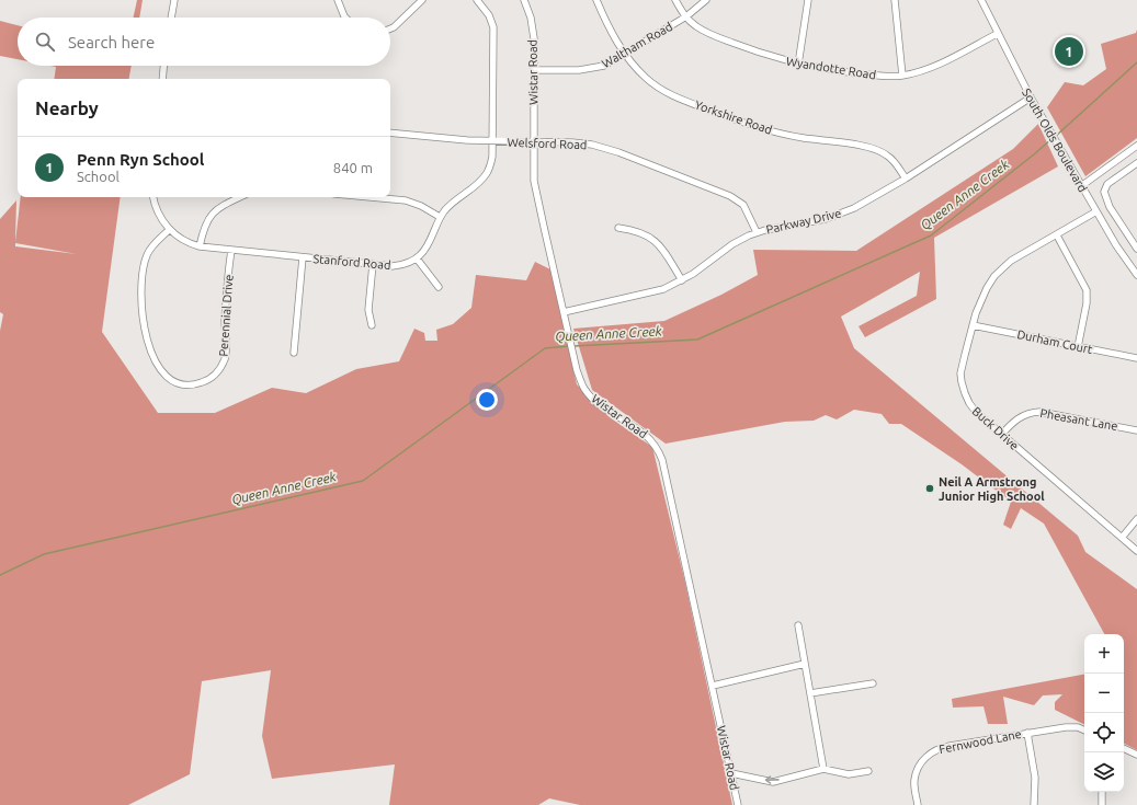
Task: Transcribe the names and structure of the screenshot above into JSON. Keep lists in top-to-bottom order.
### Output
{
  "streets": {
    "street": [
      "Waltham Road",
      "Wyandotte Road",
      "Wistar Road",
      "Yorkshire Road",
      "South Olds Boulevard",
      "Welsford Road",
      "Parkway Drive",
      "Stanford Road",
      "Perennial Drive",
      "Durham Court",
      "Pheasant Lane",
      "Buck Drive",
      "Fernwood Lane"
    ]
  },
  "crossings": [
    ["Waltham Road", "Wyandotte Road"],
    ["Waltham Road", "Wistar Road"],
    ["Waltham Road", "Yorkshire Road"],
    ["Wyandotte Road", "South Olds Boulevard"],
    ["Wistar Road", "Welsford Road"],
    ["Wistar Road", "Parkway Drive"],
    ["Yorkshire Road", "Parkway Drive"],
    ["South Olds Boulevard", "Parkway Drive"],
    ["South Olds Boulevard", "Buck Drive"],
    ["Welsford Road", "Parkway Drive"],
    ["Stanford Road", "Perennial Drive"],
    ["Durham Court", "Buck Drive"],
    ["Pheasant Lane", "Buck Drive"]
  ],
  "water": ["Queen Anne Creek"],
  "places": ["Neil A Armstrong Junior High School"],
  "page": {
    "search": "Search here",
    "pins": "1",
    "heading": "Nearby",
    "list": [
      {
        "mark": "1",
        "name": "Penn Ryn School",
        "note": "School",
        "value": "840 m"
      }
    ],
    "map_buttons": ["+", "−"]
  }
}
